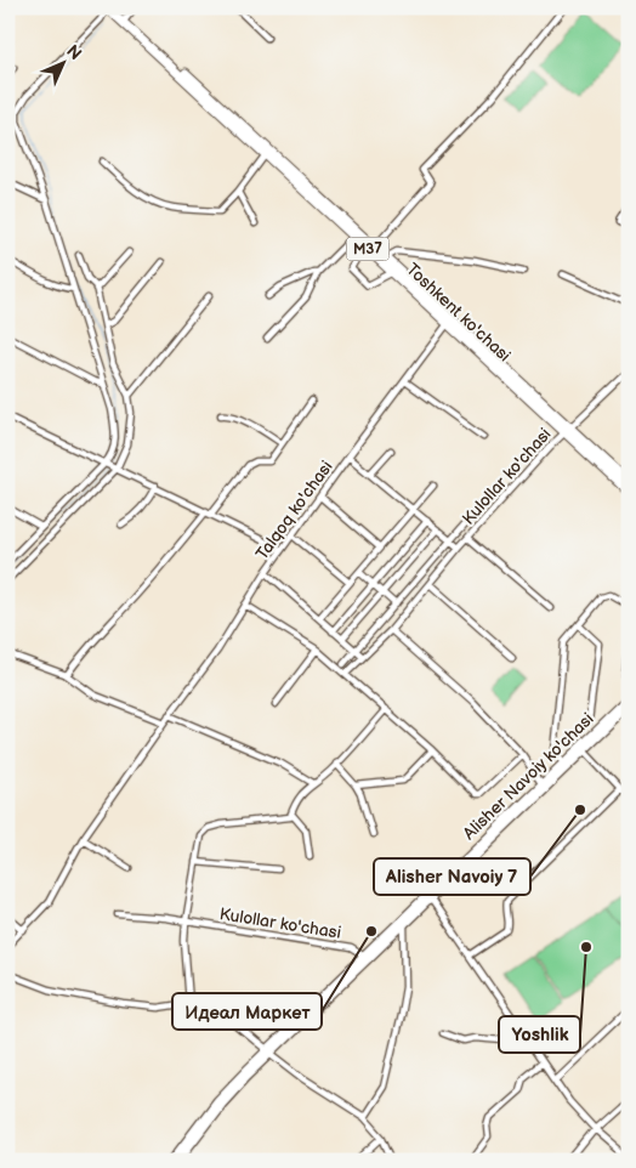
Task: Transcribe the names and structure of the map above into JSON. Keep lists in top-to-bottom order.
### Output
{
  "streets": {
    "highway": ["M37", "Toshkent ko'chasi"],
    "main road": ["Alisher Navoiy ko'chasi"],
    "street": ["Kulollar ko'chasi", "Talqoq ko'chasi"]
  },
  "crossings": [
    ["Toshkent ko'chasi", "Kulollar ko'chasi"],
    ["Toshkent ko'chasi", "Talqoq ko'chasi"],
    ["Kulollar ko'chasi", "Talqoq ko'chasi"],
    ["Kulollar ko'chasi", "Alisher Navoiy ko'chasi"]
  ],
  "places": ["Alisher Navoiy 7", "Идеал Маркет", "Yoshlik"],
  "north": "top right"
}
